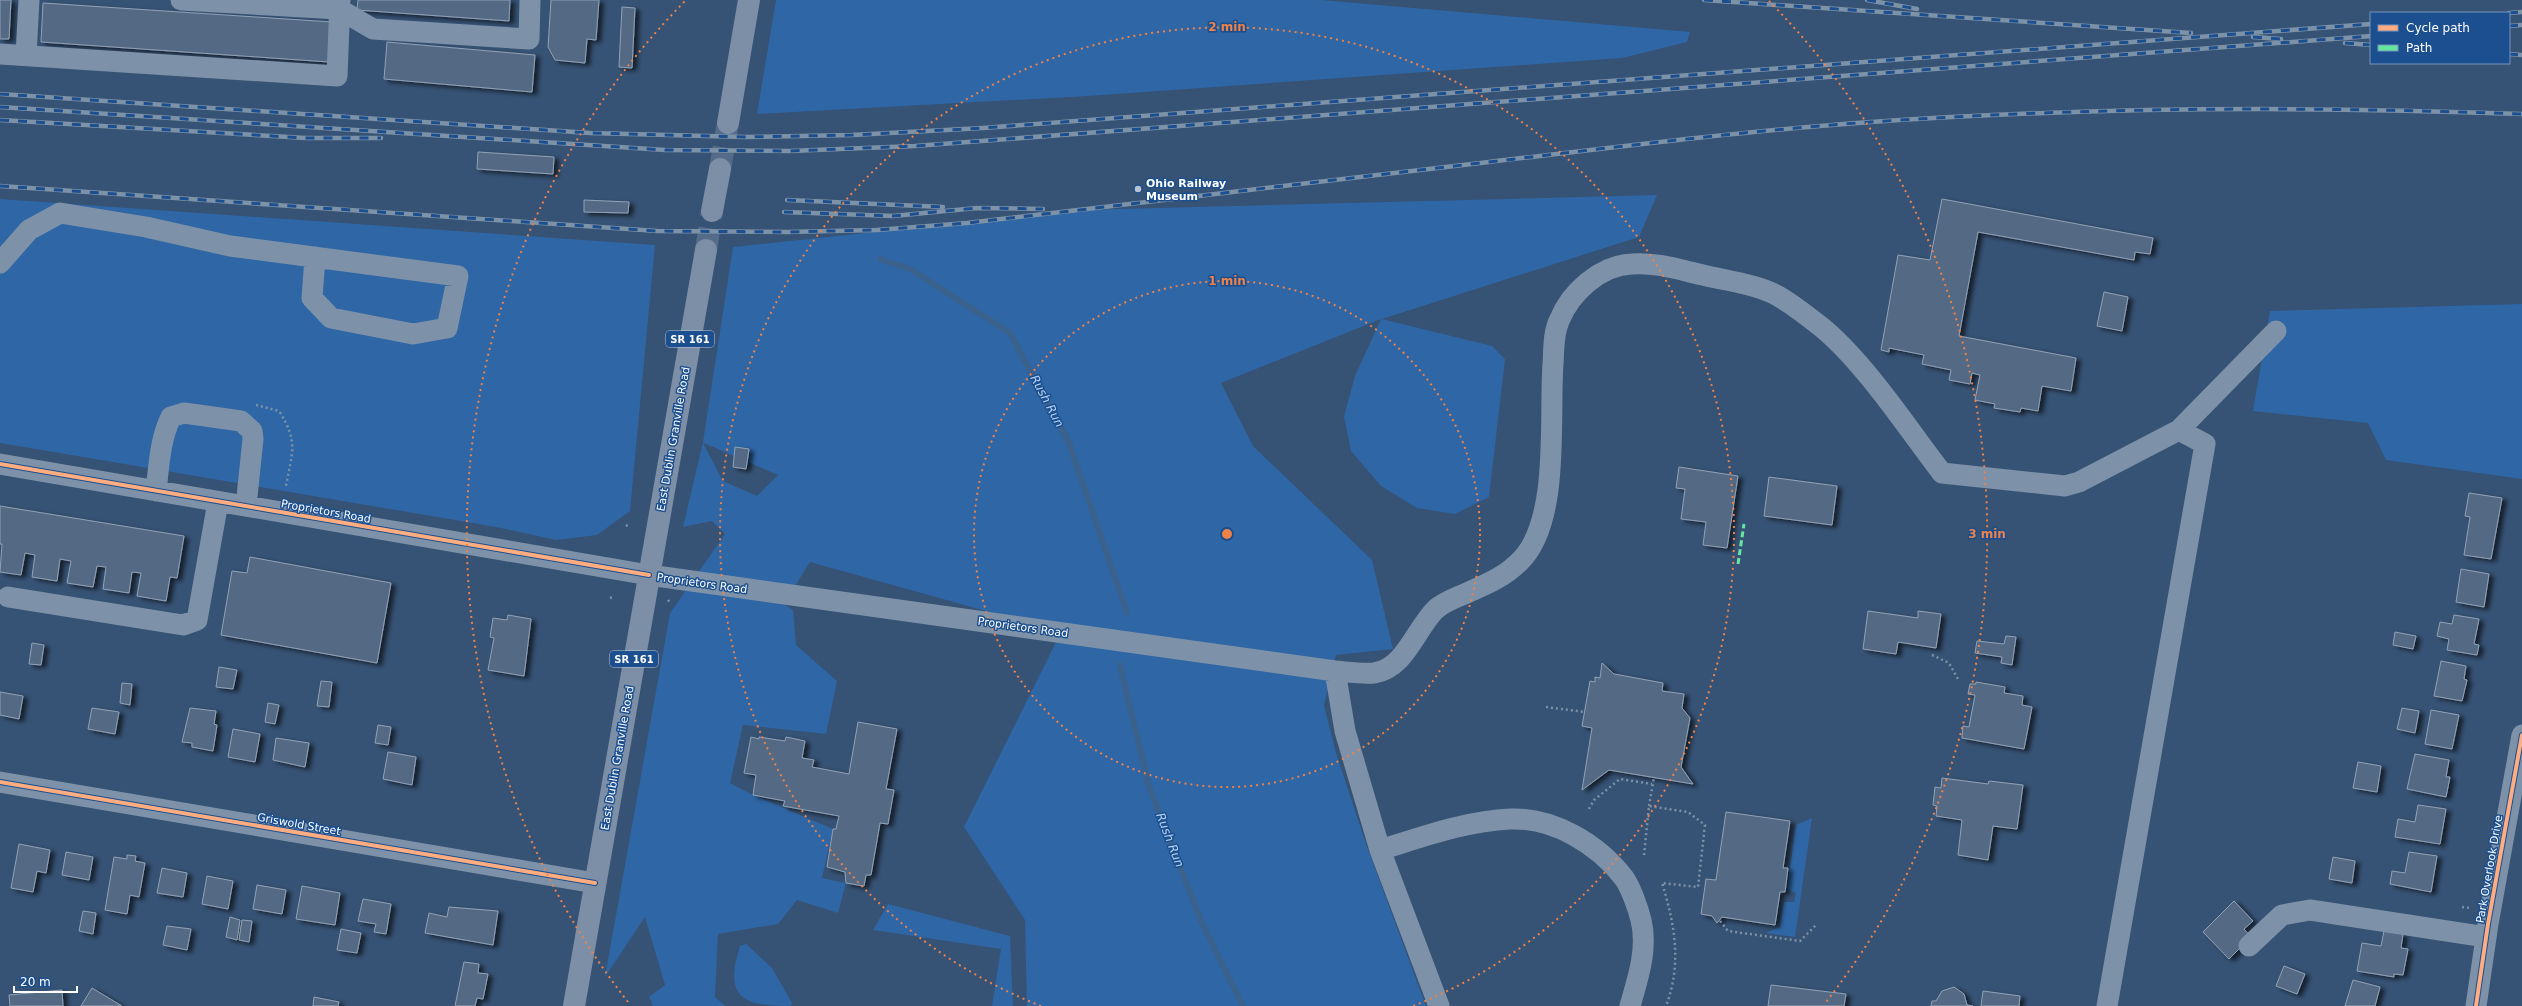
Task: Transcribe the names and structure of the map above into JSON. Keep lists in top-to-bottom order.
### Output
{
  "streets": {
    "main road": ["SR 161", "East Dublin Granville Road"],
    "street": ["Proprietors Road", "Griswold Street", "Park Overlook Drive"]
  },
  "crossings": [
    ["East Dublin Granville Road", "Proprietors Road"],
    ["East Dublin Granville Road", "Griswold Street"]
  ],
  "water": ["Rush Run"],
  "places": ["Ohio Railway Museum"],
  "legend": ["Cycle path", "Path"],
  "scale_bar": "20 m",
  "rings": ["2 min", "1 min", "3 min"]
}
